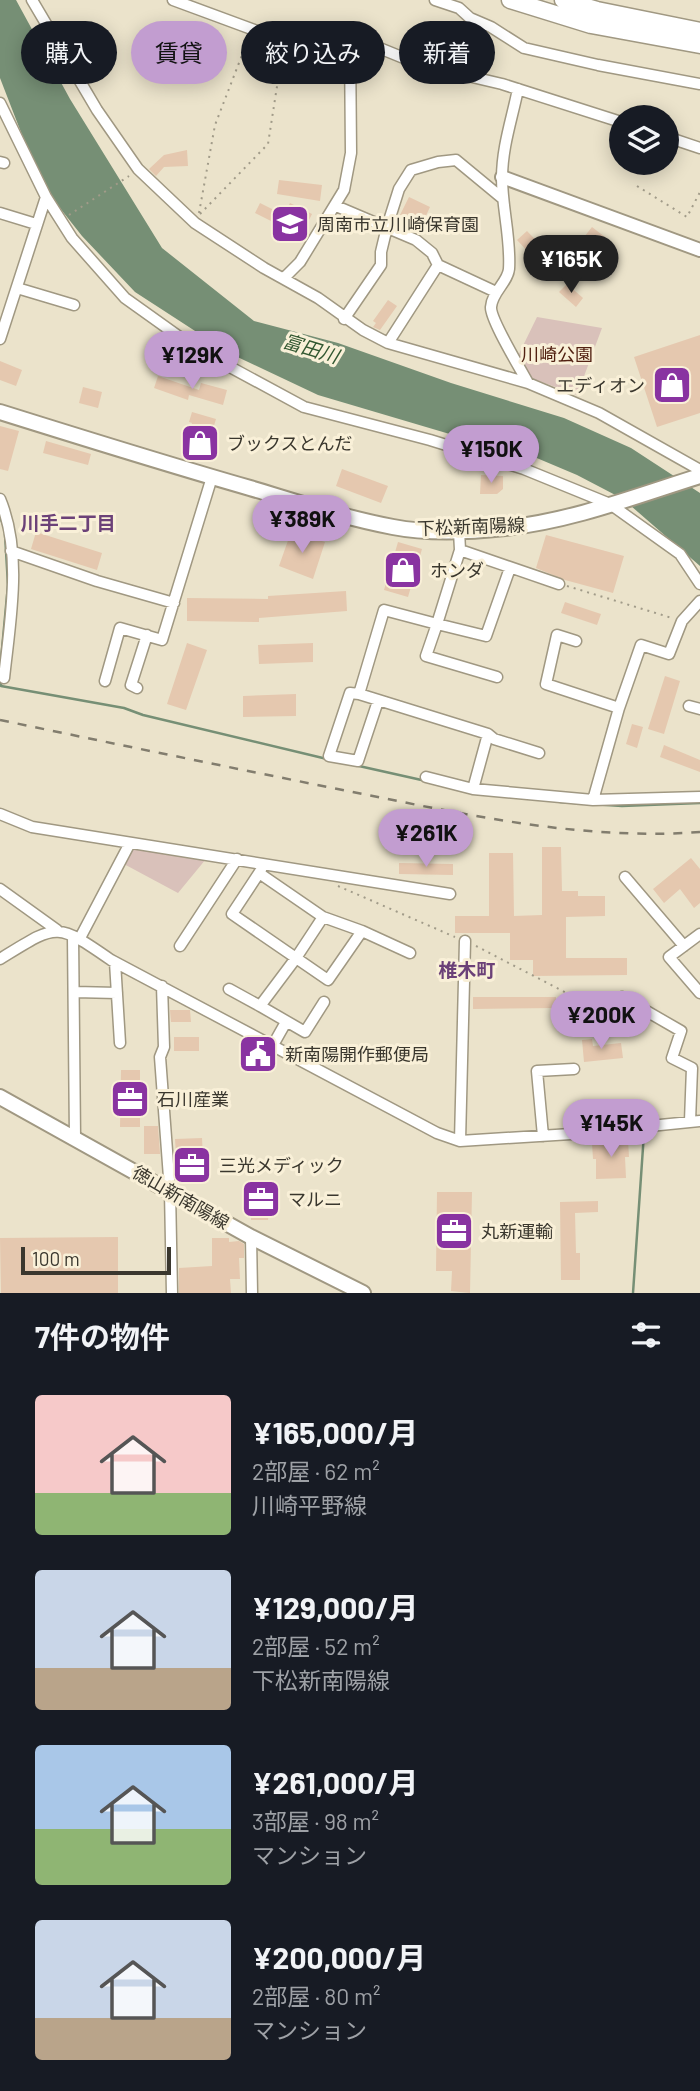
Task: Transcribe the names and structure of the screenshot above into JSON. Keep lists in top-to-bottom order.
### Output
{
  "streets": {
    "main road": ["下松新南陽線", "徳山新南陽線"]
  },
  "districts": ["川手二丁目", "椎木町"],
  "water": ["富田川"],
  "parks": ["川崎公園"],
  "places": {
    "school or university": ["周南市立川崎保育園"],
    "shop": ["エディオン", "ブックスとんだ", "ホンダ"],
    "public building": ["新南陽開作郵便局"],
    "office": [
      "石川産業",
      "三光メディック",
      "マルニ",
      "丸新運輸"
    ]
  },
  "scale_bar": "100 m",
  "page": {
    "chip": [
      "購入",
      "賃貸",
      "絞り込み",
      "新着"
    ],
    "price": [
      "¥165K",
      "¥129K",
      "¥150K",
      "¥389K",
      "¥261K",
      "¥200K",
      "¥145K"
    ],
    "scale": "100 m",
    "heading": "7件の物件",
    "list": [
      {
        "name": "¥165,000/月",
        "note": "2部屋 · 62 m² · 川崎平野線"
      },
      {
        "name": "¥129,000/月",
        "note": "2部屋 · 52 m² · 下松新南陽線"
      },
      {
        "name": "¥261,000/月",
        "note": "3部屋 · 98 m² · マンション"
      },
      {
        "name": "¥200,000/月",
        "note": "2部屋 · 80 m² · マンション"
      }
    ]
  }
}
